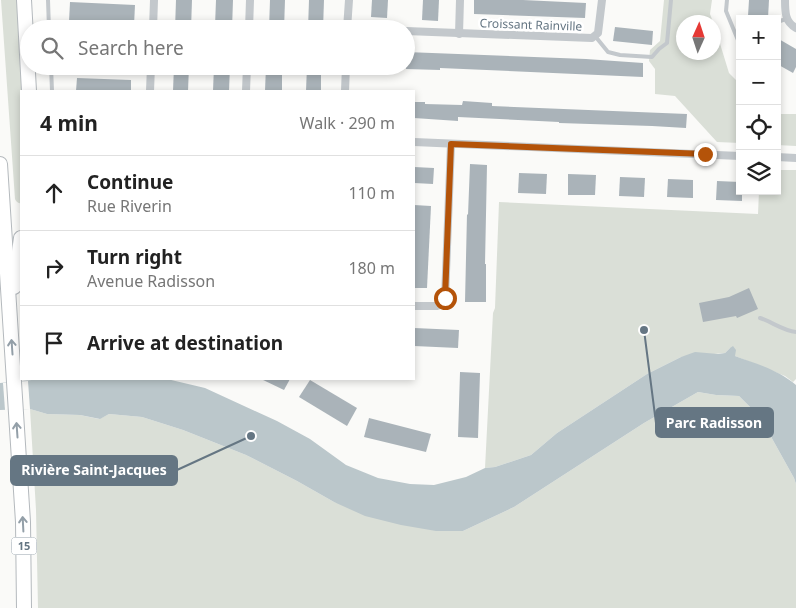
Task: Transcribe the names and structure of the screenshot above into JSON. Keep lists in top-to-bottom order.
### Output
{
  "streets": {
    "highway": ["15"],
    "street": ["Croissant Rainville"]
  },
  "places": ["Parc Radisson", "Rivière Saint-Jacques"],
  "north": "top",
  "page": {
    "map_buttons": ["+", "−"],
    "search": "Search here",
    "heading": ["4 min", "Walk · 290 m"],
    "list": [
      ["Continue", "Rue Riverin", "110 m"],
      ["Turn right", "Avenue Radisson", "180 m"],
      "Arrive at destination"
    ]
  }
}
